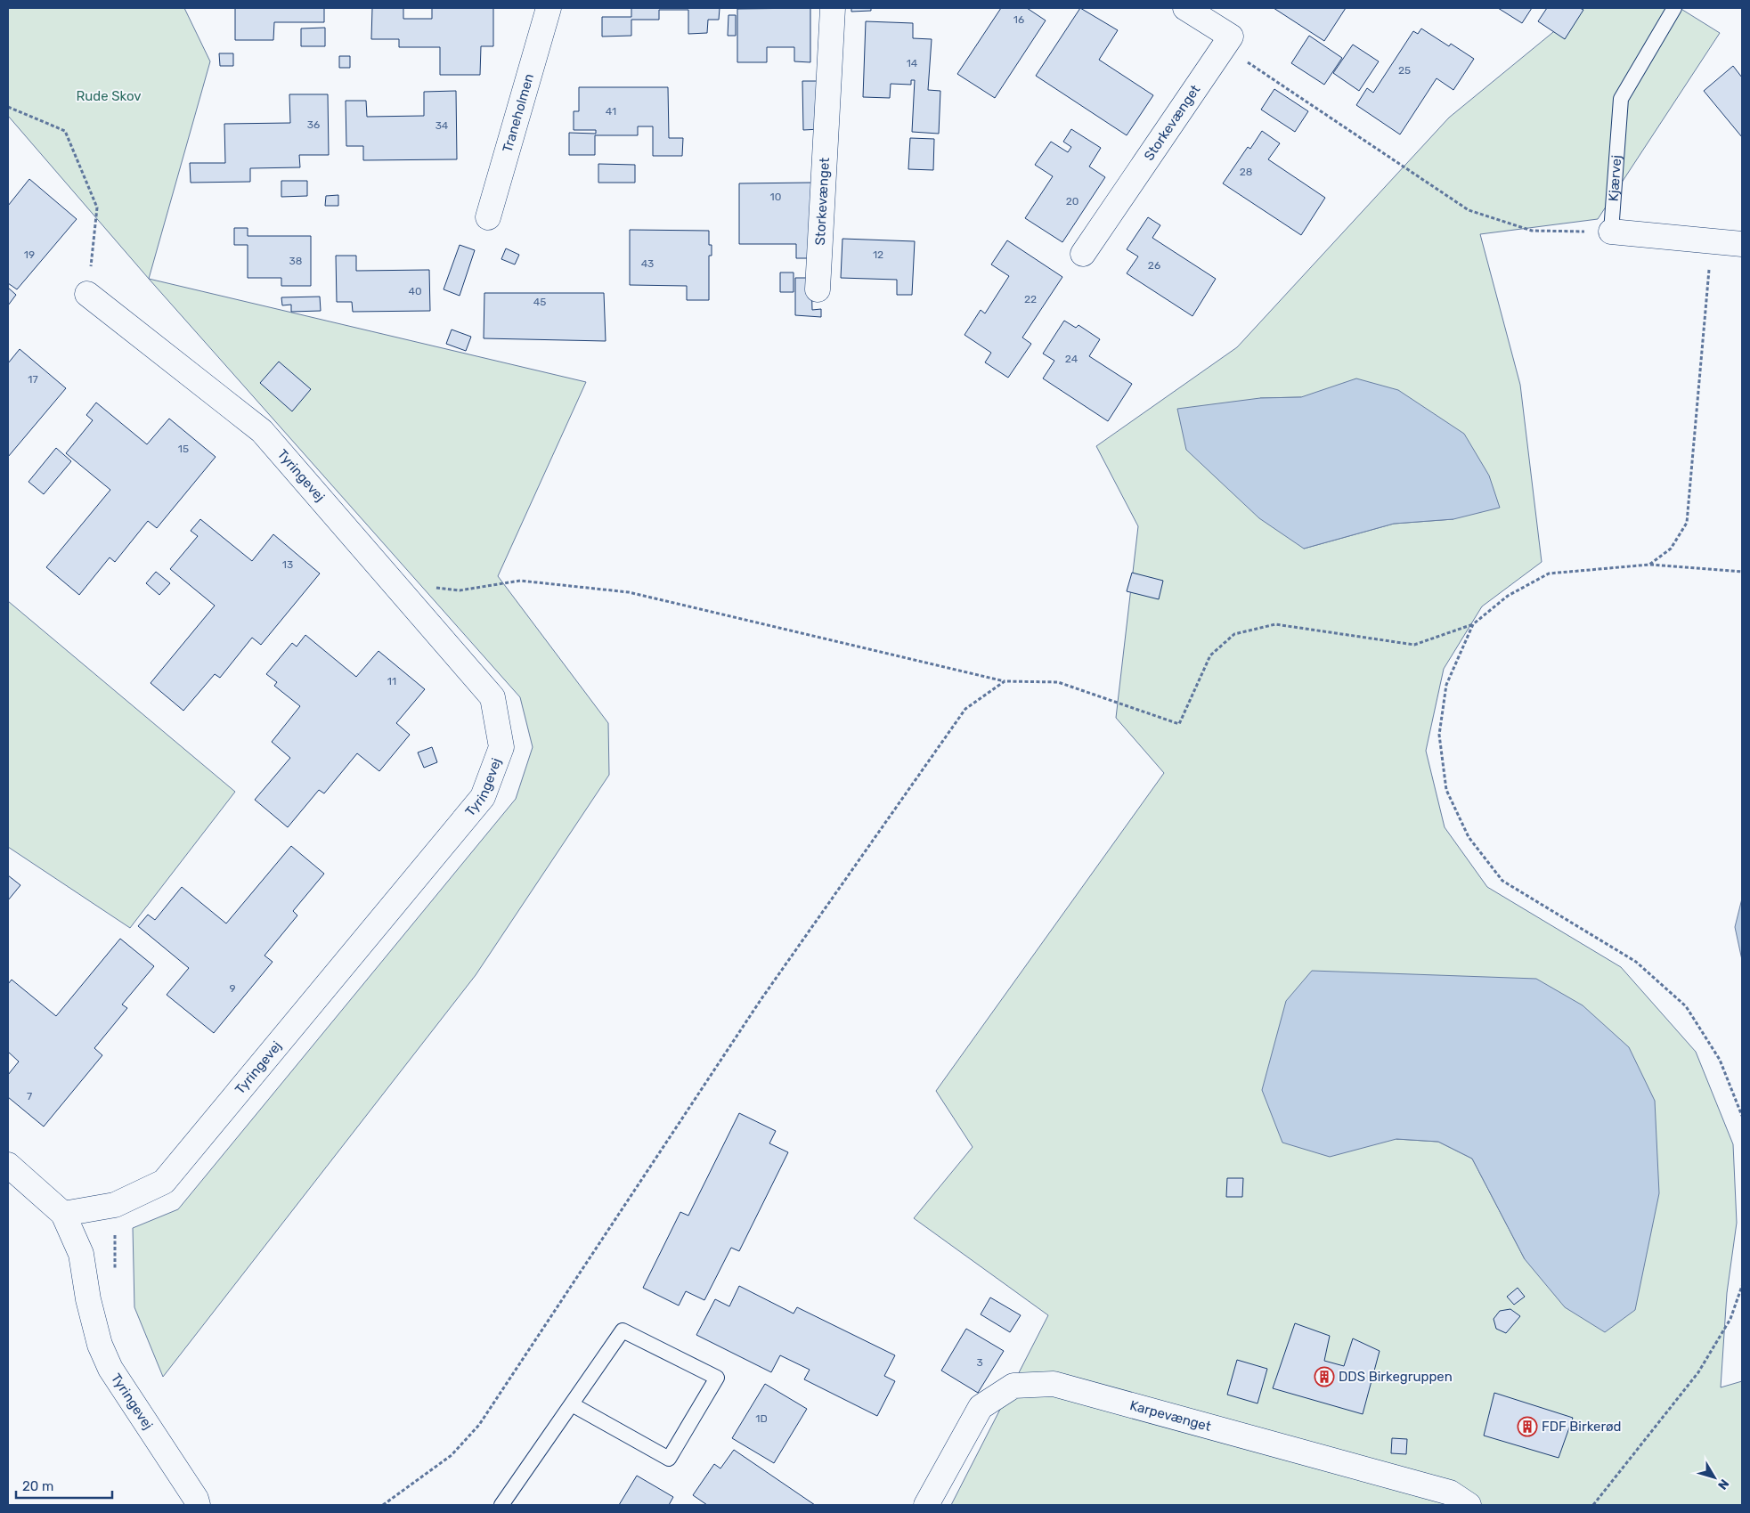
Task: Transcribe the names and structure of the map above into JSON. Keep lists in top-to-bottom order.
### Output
{
  "streets": {
    "street": [
      "Traneholmen",
      "Storkevænget",
      "Tyringevej",
      "Karpevænget"
    ],
    "lane": ["Kjærvej"]
  },
  "parks": ["Rude Skov"],
  "places": {
    "building": ["DDS Birkegruppen", "FDF Birkerød"]
  },
  "house_numbers": [
    "16",
    "14",
    "25",
    "41",
    "36",
    "34",
    "28",
    "10",
    "20",
    "19",
    "12",
    "38",
    "43",
    "26",
    "40",
    "22",
    "45",
    "24",
    "17",
    "15",
    "13",
    "11",
    "9",
    "7",
    "3",
    "1D"
  ],
  "scale_bar": "20 m",
  "north": "bottom right"
}
